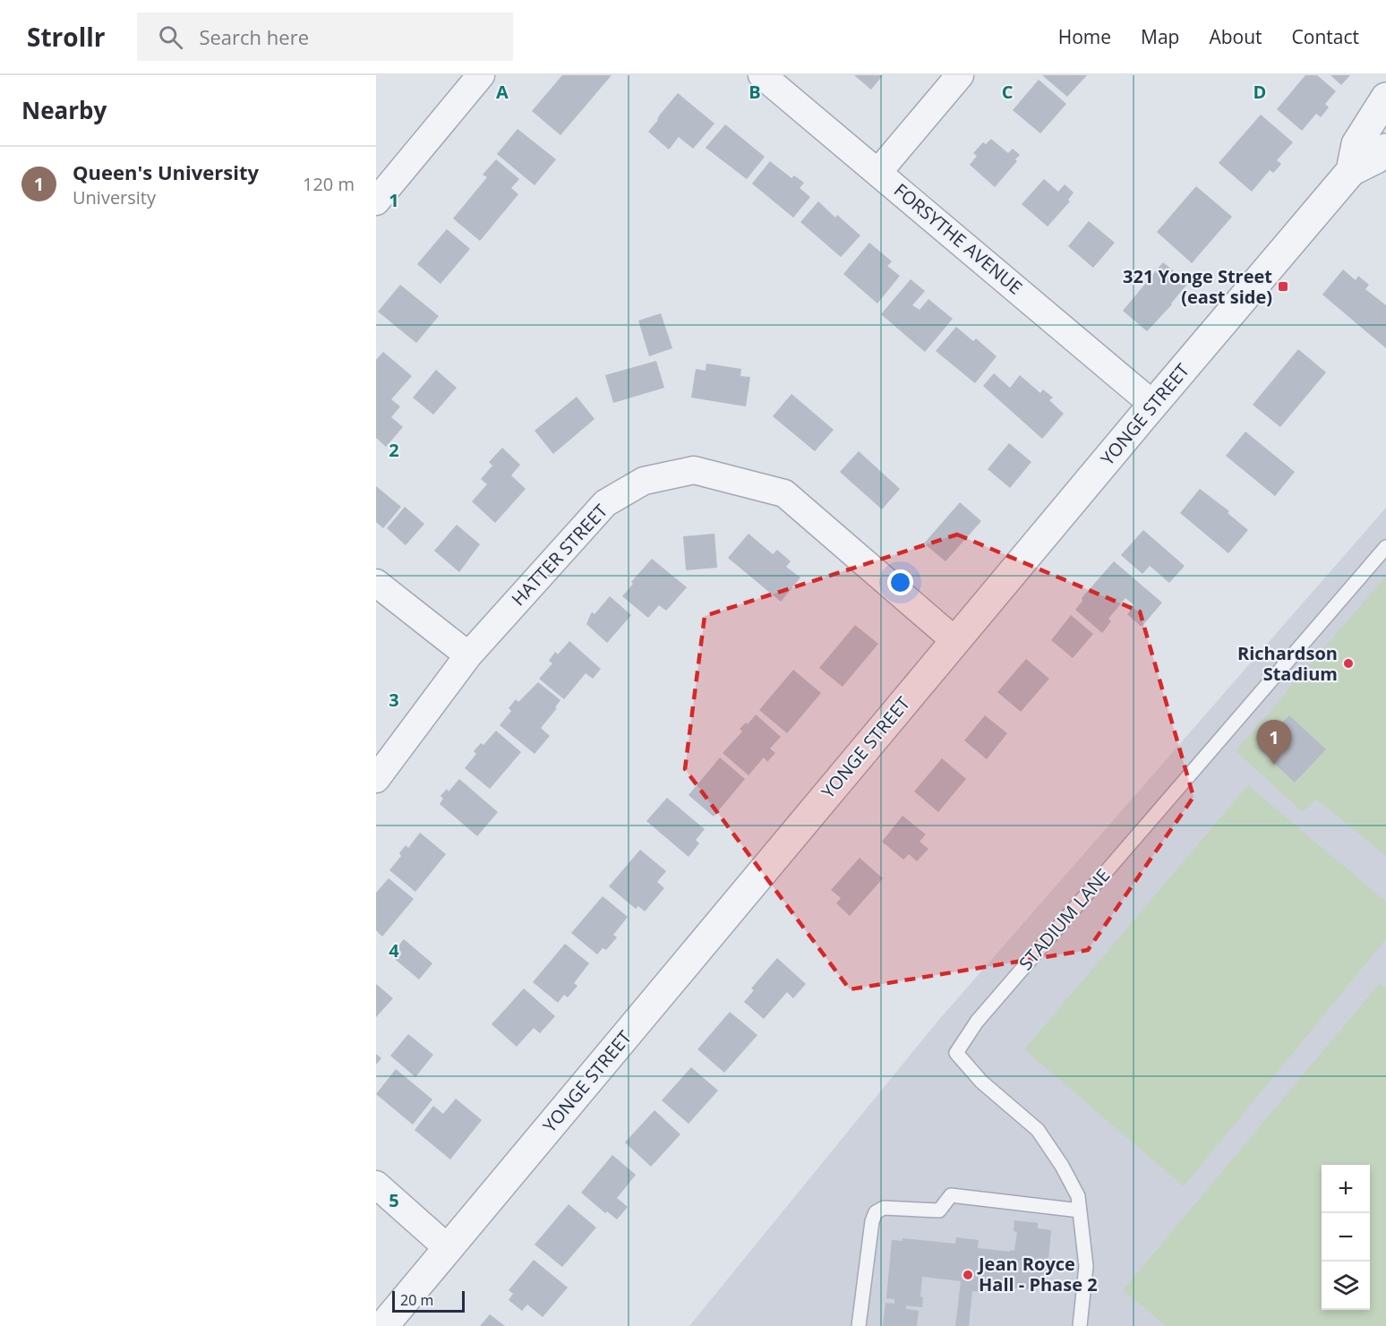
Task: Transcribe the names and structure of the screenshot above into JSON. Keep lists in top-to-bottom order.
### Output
{
  "streets": {
    "street": ["FORSYTHE AVENUE", "YONGE STREET", "HATTER STREET"],
    "lane": ["STADIUM LANE"]
  },
  "crossings": [
    ["FORSYTHE AVENUE", "YONGE STREET"],
    ["YONGE STREET", "HATTER STREET"]
  ],
  "places": {
    "transit": ["321 Yonge Street (east side)"],
    "other": ["Richardson Stadium", "Jean Royce Hall - Phase 2"]
  },
  "scale_bar": "20 m",
  "page": {
    "header": "Strollr",
    "search": "Search here",
    "nav": [
      "Home",
      "Map",
      "About",
      "Contact"
    ],
    "heading": "Nearby",
    "list": [
      {
        "mark": "1",
        "name": "Queen's University",
        "note": "University",
        "value": "120 m"
      }
    ],
    "pins": "1",
    "map_buttons": ["+", "−"],
    "scale": "20 m"
  },
  "grid": {
    "columns": [
      "A",
      "B",
      "C",
      "D"
    ],
    "rows": [
      "1",
      "2",
      "3",
      "4",
      "5"
    ]
  }
}
